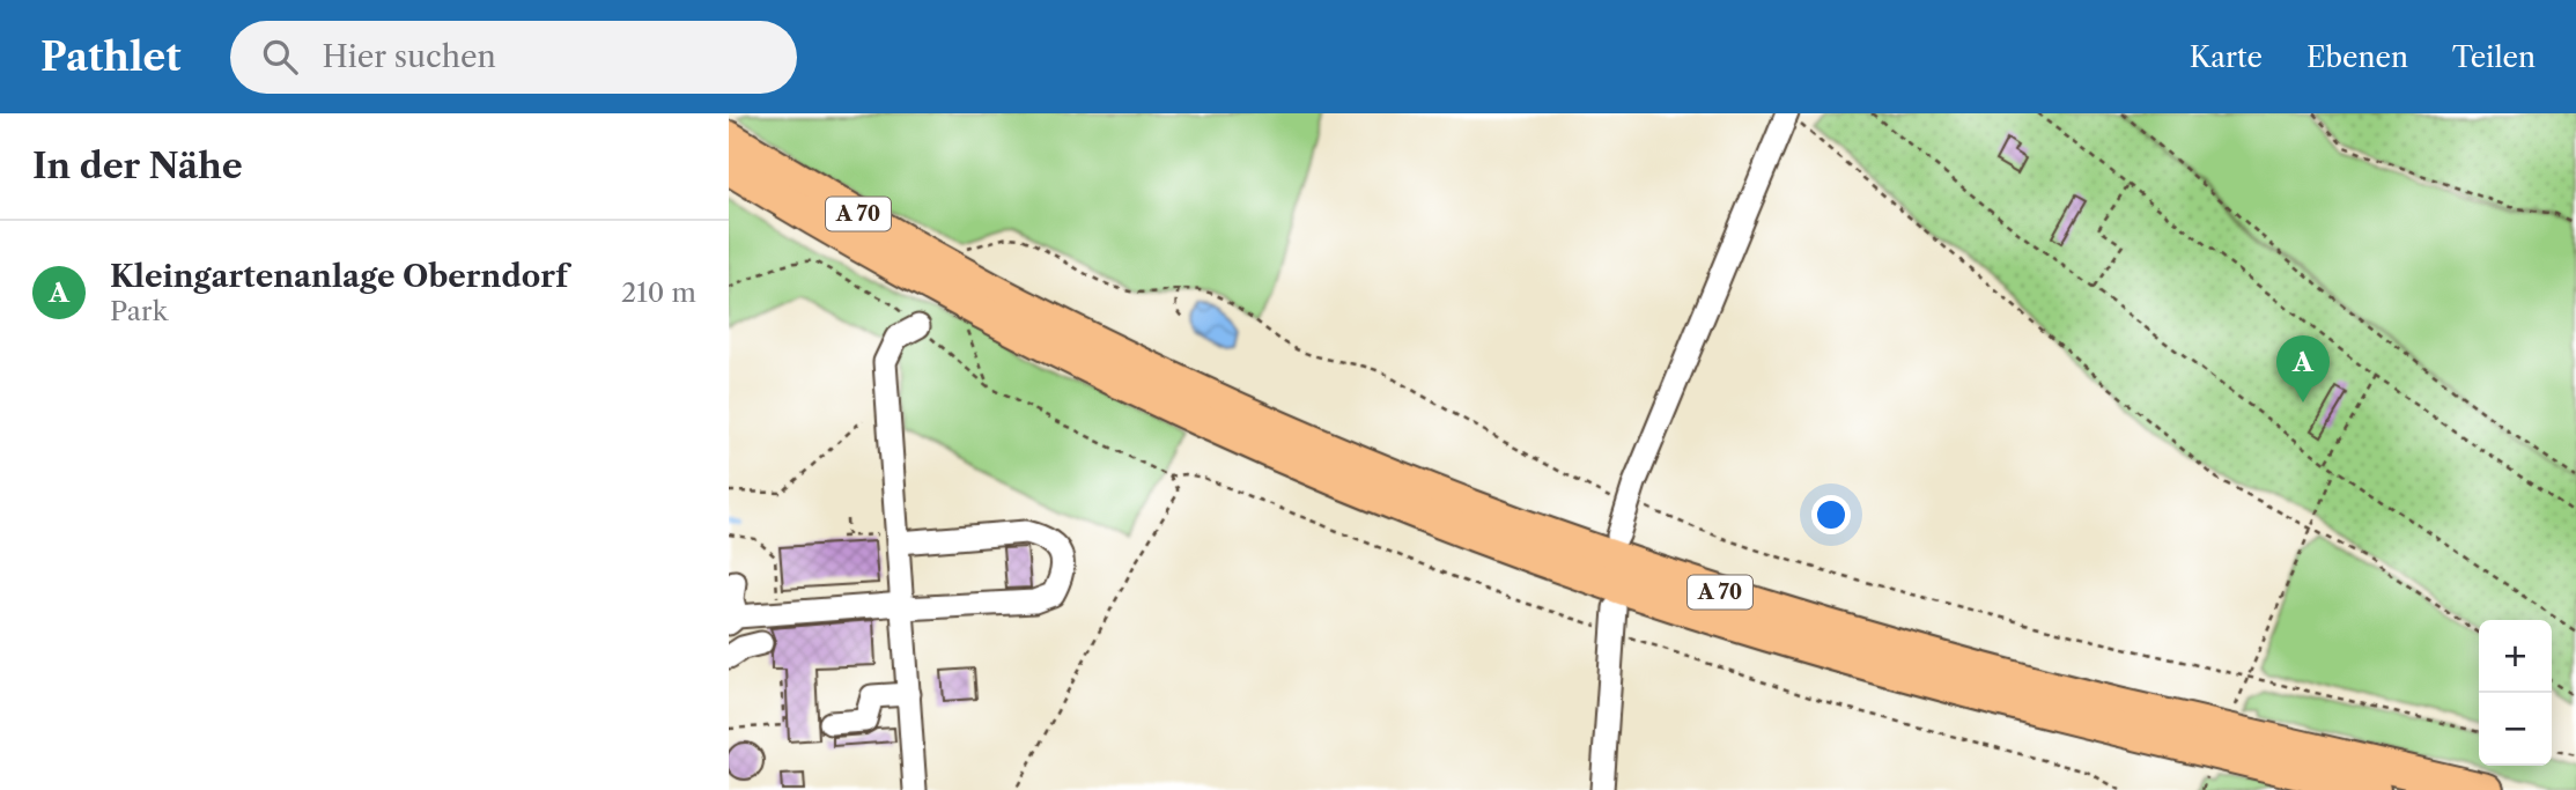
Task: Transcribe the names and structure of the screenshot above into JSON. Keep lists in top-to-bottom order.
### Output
{
  "streets": {
    "highway": ["A 70"]
  },
  "page": {
    "header": "Pathlet",
    "search": "Hier suchen",
    "nav": ["Karte", "Ebenen", "Teilen"],
    "heading": "In der Nähe",
    "list": [
      {
        "mark": "A",
        "name": "Kleingartenanlage Oberndorf",
        "note": "Park",
        "value": "210 m"
      }
    ],
    "pins": "A",
    "map_buttons": ["+", "−"]
  }
}
